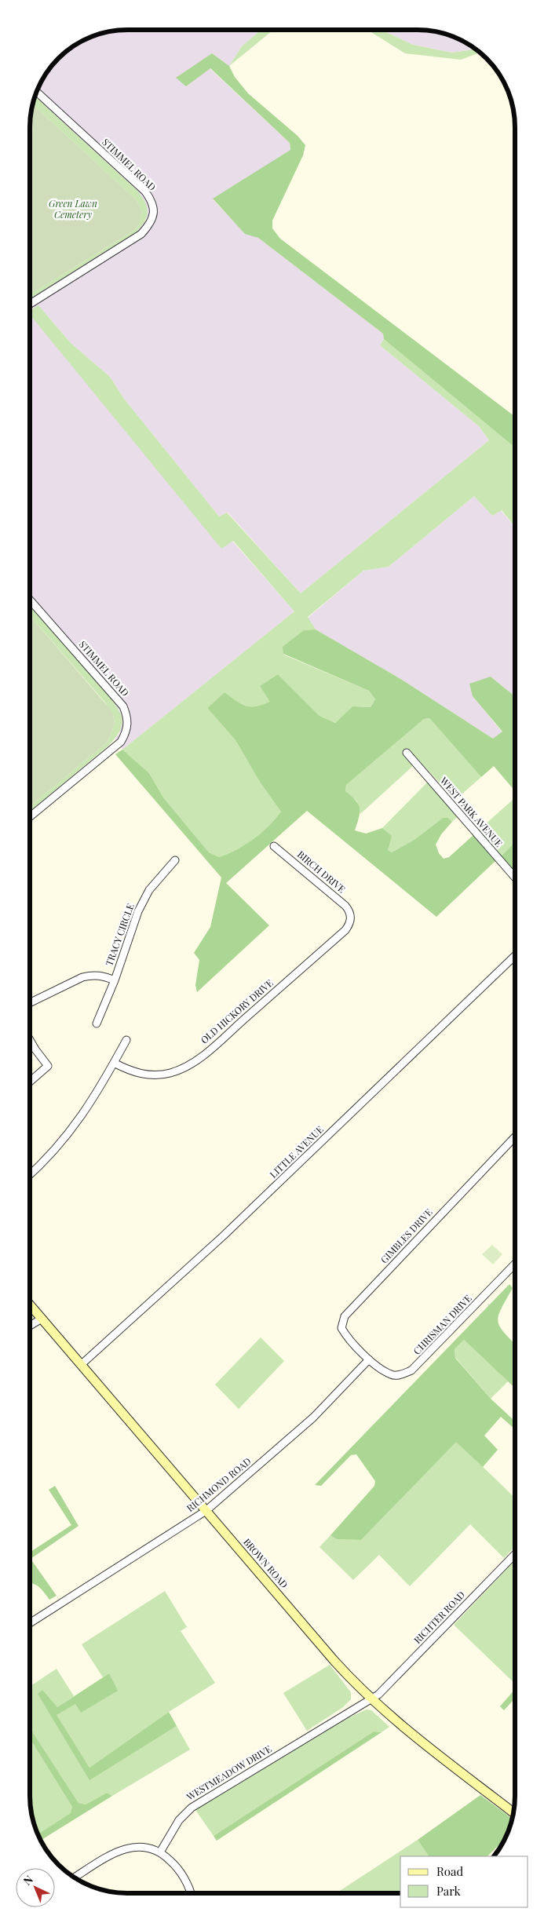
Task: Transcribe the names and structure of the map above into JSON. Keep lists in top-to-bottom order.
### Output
{
  "streets": {
    "main road": ["BROWN ROAD"],
    "street": [
      "STIMMEL ROAD",
      "WEST PARK AVENUE",
      "BIRCH DRIVE",
      "TRACY CIRCLE",
      "OLD HICKORY DRIVE",
      "LITTLE AVENUE",
      "GIMBLES DRIVE",
      "CHRISMAN DRIVE",
      "RICHMOND ROAD",
      "RICHTER ROAD",
      "WESTMEADOW DRIVE"
    ]
  },
  "crossings": [
    ["BIRCH DRIVE", "OLD HICKORY DRIVE"],
    ["LITTLE AVENUE", "BROWN ROAD"],
    ["GIMBLES DRIVE", "CHRISMAN DRIVE"],
    ["GIMBLES DRIVE", "RICHMOND ROAD"],
    ["CHRISMAN DRIVE", "RICHMOND ROAD"],
    ["RICHMOND ROAD", "BROWN ROAD"],
    ["BROWN ROAD", "RICHTER ROAD"],
    ["BROWN ROAD", "WESTMEADOW DRIVE"],
    ["RICHTER ROAD", "WESTMEADOW DRIVE"]
  ],
  "parks": ["Green Lawn Cemetery"],
  "legend": ["Road", "Park"],
  "north": "top left"
}
